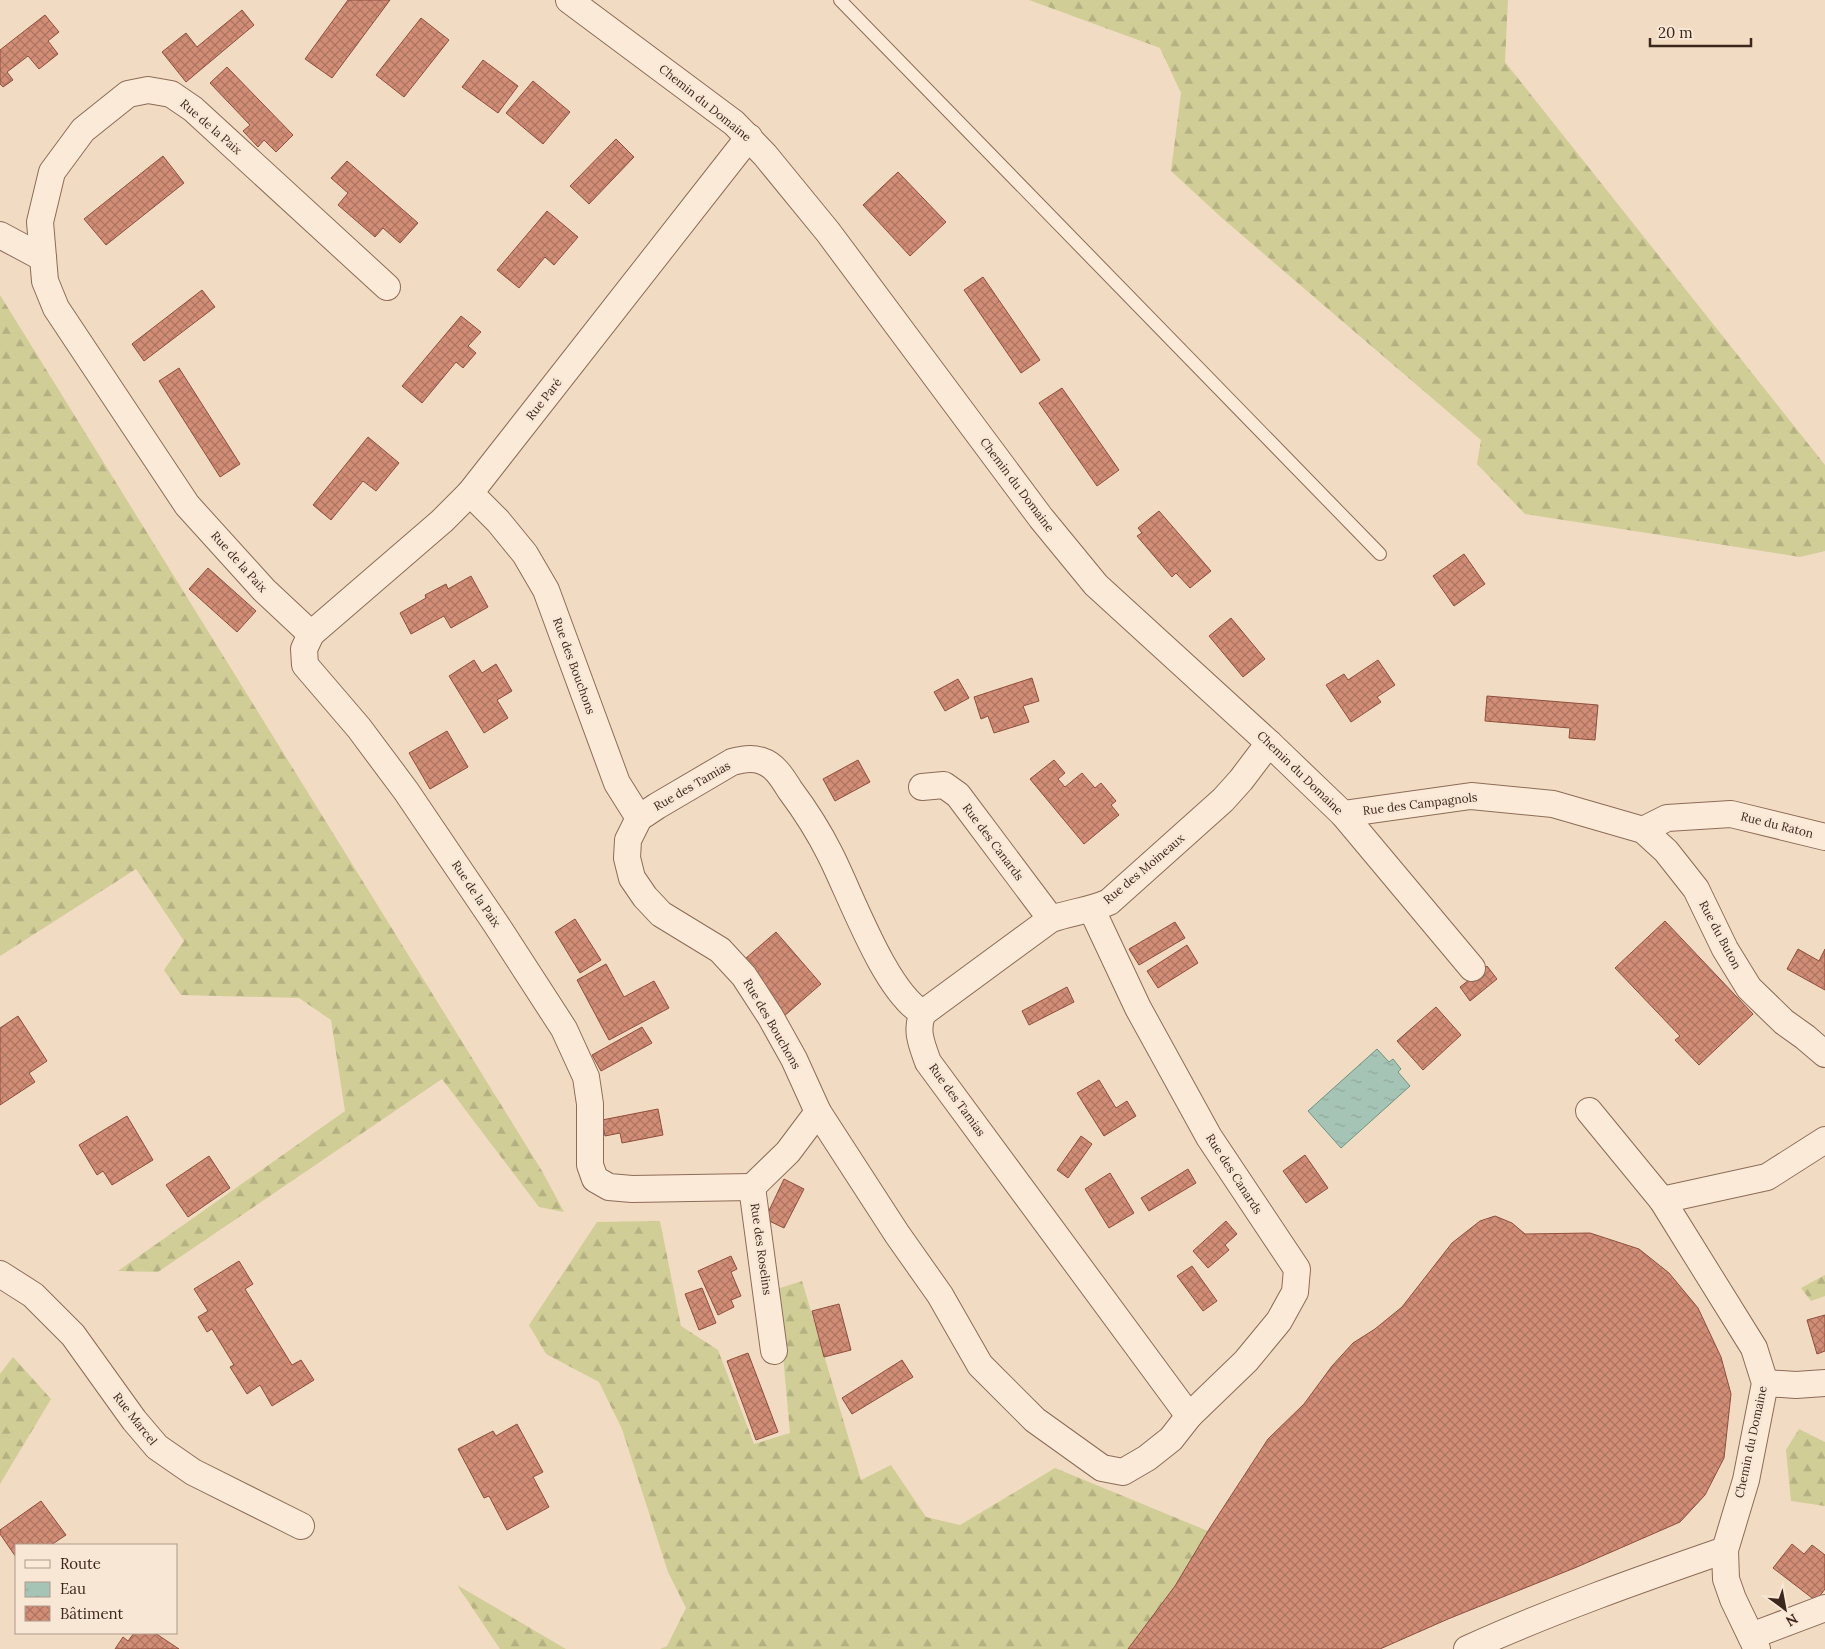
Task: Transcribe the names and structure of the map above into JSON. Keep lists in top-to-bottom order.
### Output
{
  "streets": {
    "street": [
      "Chemin du Domaine",
      "Rue de la Paix",
      "Rue Paré",
      "Rue des Bouchons",
      "Rue des Tamias",
      "Rue des Campagnols",
      "Rue du Raton",
      "Rue des Canards",
      "Rue des Moineaux",
      "Rue du Buton",
      "Rue des Roselins",
      "Rue Marcel"
    ]
  },
  "crossings": [
    ["Chemin du Domaine", "Rue Paré"],
    ["Chemin du Domaine", "Rue des Campagnols"],
    ["Chemin du Domaine", "Rue des Moineaux"],
    ["Rue de la Paix", "Rue Paré"],
    ["Rue de la Paix", "Rue des Roselins"],
    ["Rue Paré", "Rue des Bouchons"],
    ["Rue des Bouchons", "Rue des Tamias"],
    ["Rue des Bouchons", "Rue des Canards"],
    ["Rue des Bouchons", "Rue des Roselins"],
    ["Rue des Tamias", "Rue des Canards"],
    ["Rue des Tamias", "Rue des Moineaux"],
    ["Rue des Campagnols", "Rue du Raton"],
    ["Rue des Campagnols", "Rue du Buton"],
    ["Rue du Raton", "Rue du Buton"],
    ["Rue des Canards", "Rue des Moineaux"]
  ],
  "legend": ["Route", "Eau", "Bâtiment"],
  "scale_bar": "20 m",
  "north": "bottom right"
}
